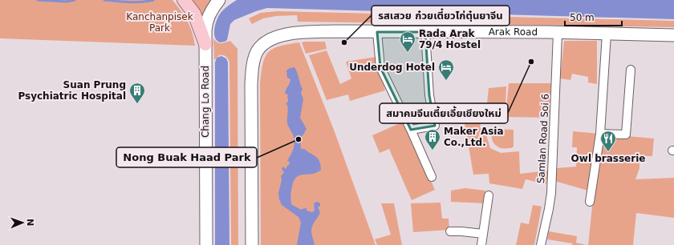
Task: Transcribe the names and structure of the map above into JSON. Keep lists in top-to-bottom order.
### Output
{
  "streets": {
    "main road": ["Arak Road", "Chang Lo Road"],
    "street": ["Samlan Road Soi 6"]
  },
  "crossings": [
    ["Arak Road", "Samlan Road Soi 6"]
  ],
  "parks": ["Kanchanpisek Park"],
  "places": {
    "other": ["รสเสวย ก๋วยเตี๋ยวไก่ตุ๋นยาจีน", "สมาคมจีนเตี้ยเอี้ยเชียงใหม่", "Nong Buak Haad Park"],
    "hotel": ["Rada Arak 79/4 Hostel", "Underdog Hotel"],
    "building": ["Suan Prung Psychiatric Hospital", "Maker Asia Co.,Ltd."],
    "restaurant": ["Owl brasserie"]
  },
  "scale_bar": "50 m",
  "north": "right"
}
